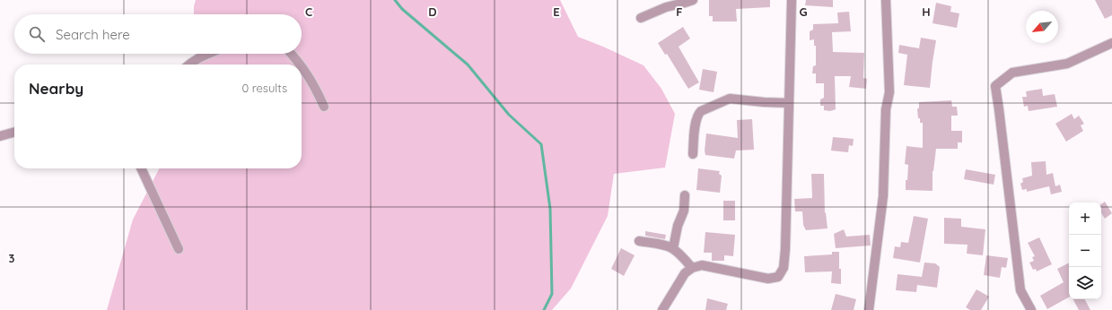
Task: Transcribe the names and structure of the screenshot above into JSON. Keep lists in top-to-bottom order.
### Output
{
  "north": "bottom left",
  "page": {
    "search": "Search here",
    "heading": ["Nearby", "0 results"],
    "map_buttons": ["+", "−"]
  },
  "grid": {
    "columns": [
      "C",
      "D",
      "E",
      "F",
      "G",
      "H"
    ],
    "rows": ["3"]
  }
}
